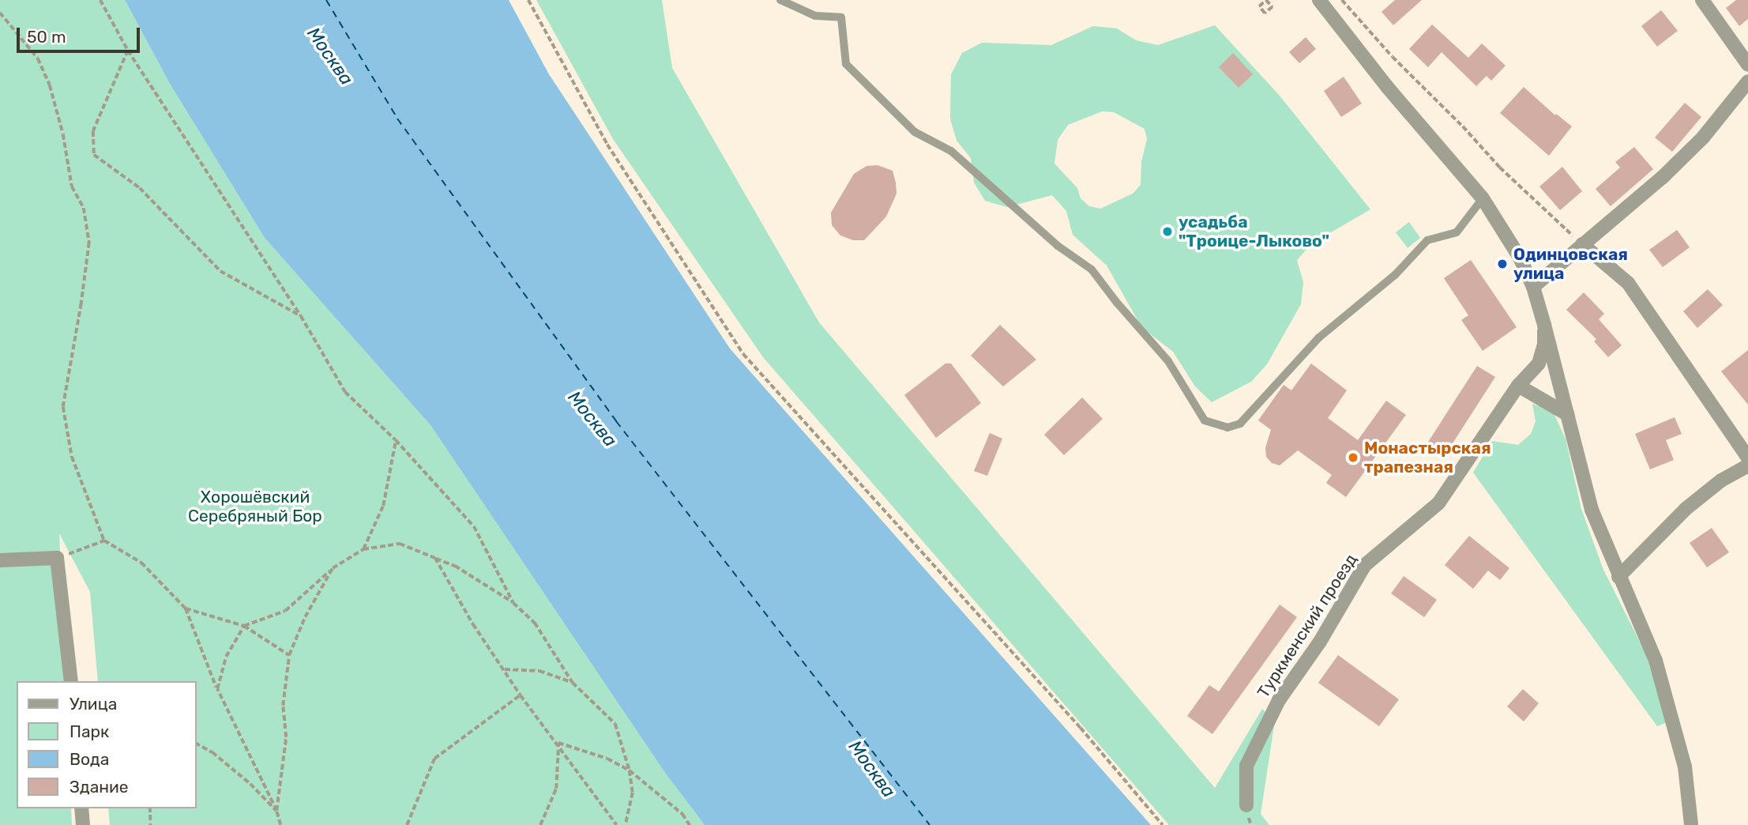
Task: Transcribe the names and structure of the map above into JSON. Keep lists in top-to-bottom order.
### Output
{
  "streets": {
    "street": ["Туркменский проезд"]
  },
  "water": ["Москва"],
  "parks": ["Хорошёвский Серебряный Бор"],
  "places": ["усадьба \"Троице-Лыково\"", "Одинцовская улица", "Монастырская трапезная"],
  "legend": [
    "Улица",
    "Парк",
    "Вода",
    "Здание"
  ],
  "scale_bar": "50 m"
}
